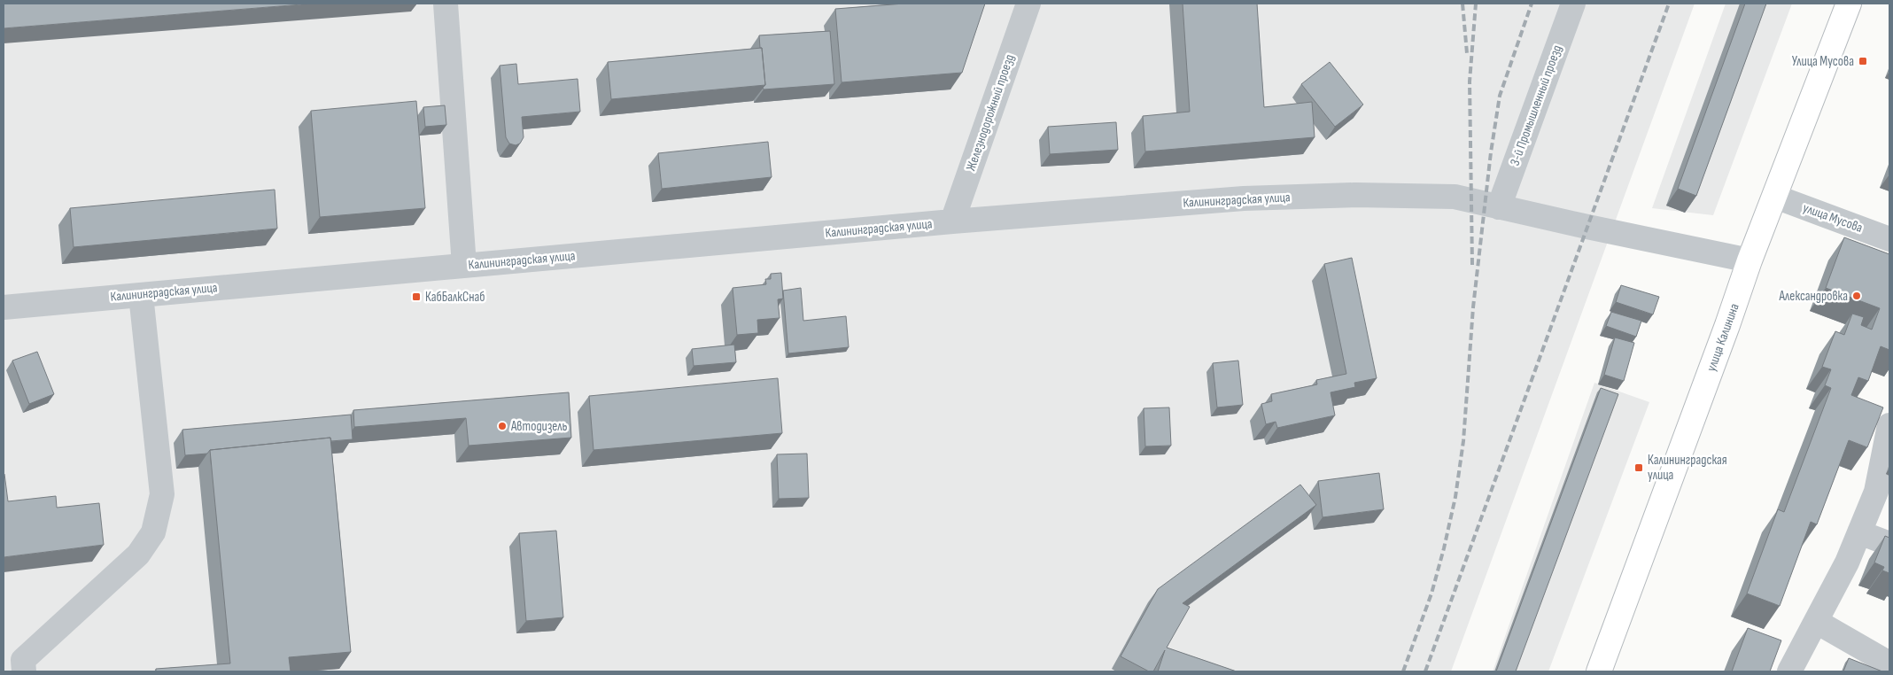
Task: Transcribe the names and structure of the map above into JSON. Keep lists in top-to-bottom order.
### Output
{
  "streets": {
    "main road": ["улица Калинина"],
    "street": [
      "3-й Промышленный проезд",
      "Железнодорожный проезд",
      "Калининградская улица",
      "улица Мусова"
    ]
  },
  "crossings": [
    ["3-й Промышленный проезд", "Калининградская улица"],
    ["Железнодорожный проезд", "Калининградская улица"],
    ["Калининградская улица", "улица Калинина"],
    ["улица Мусова", "улица Калинина"]
  ],
  "places": {
    "transit": ["Улица Мусова", "КабБалкСнаб", "Калининградская улица"],
    "other": ["Александровка", "Автодизель"]
  }
}
